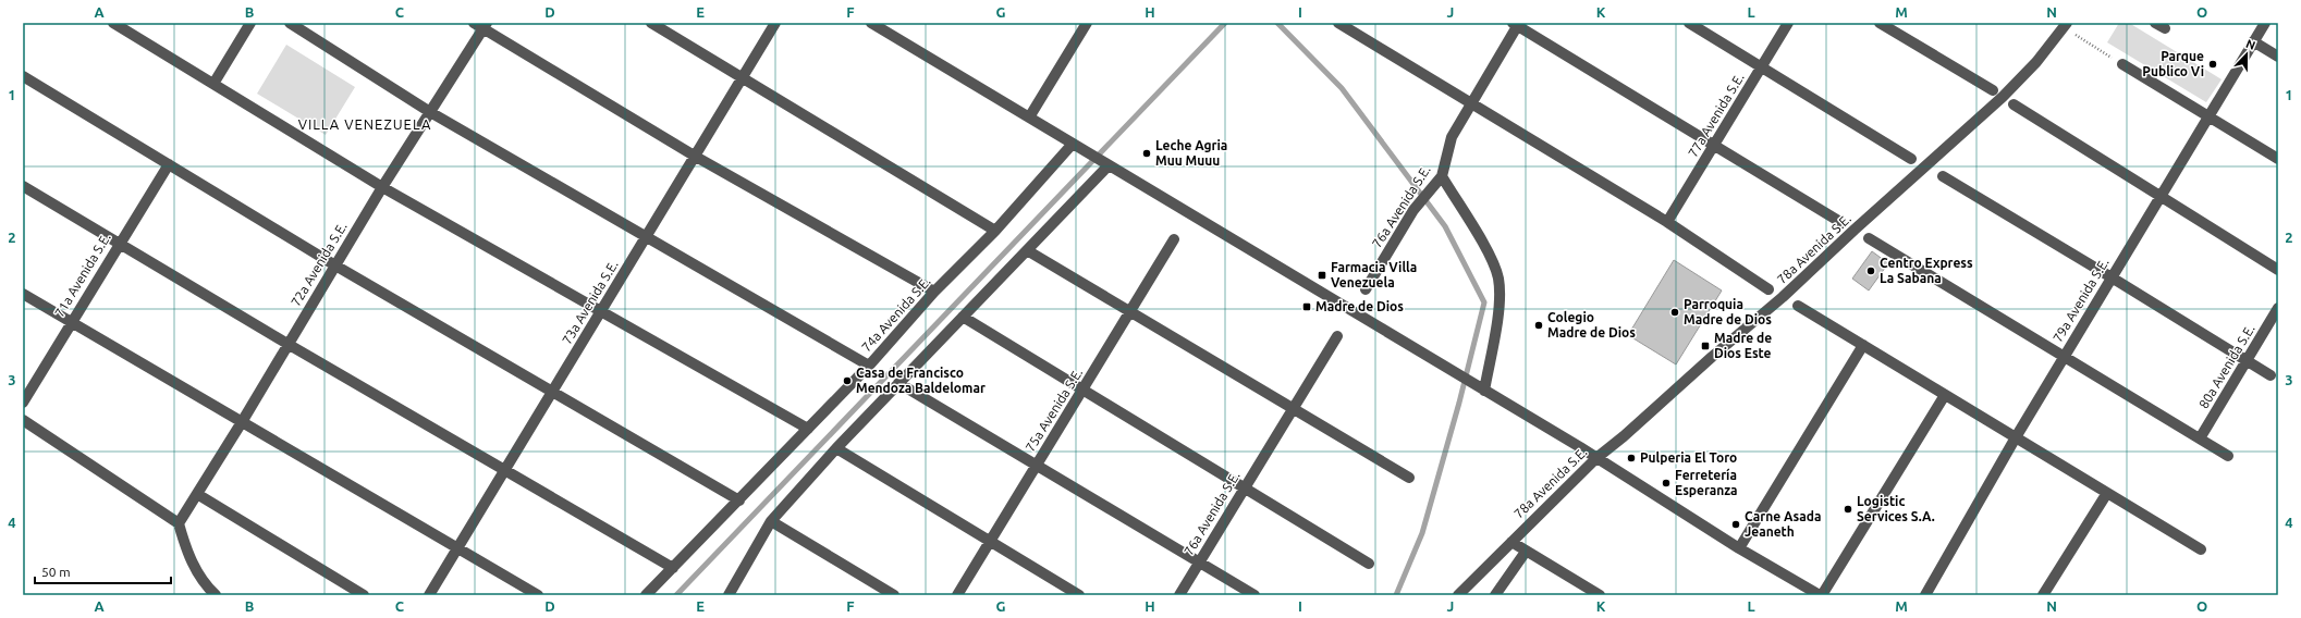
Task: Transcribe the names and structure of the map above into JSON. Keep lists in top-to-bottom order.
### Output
{
  "streets": {
    "street": [
      "77a Avenida S.E.",
      "76a Avenida S.E.",
      "78a Avenida S.E.",
      "72a Avenida S.E.",
      "71a Avenida S.E.",
      "79a Avenida S.E.",
      "73a Avenida S.E.",
      "74a Avenida S.E.",
      "80a Avenida S.E.",
      "75a Avenida S.E."
    ]
  },
  "districts": ["VILLA VENEZUELA"],
  "places": {
    "other": [
      "Parque Publico Vi",
      "Leche Agria Muu Muuu",
      "Centro Express La Sabana",
      "Parroquia Madre de Dios",
      "Colegio Madre de Dios",
      "Casa de Francisco Mendoza Baldelomar",
      "Pulperia El Toro",
      "Ferretería Esperanza",
      "Logistic Services S.A.",
      "Carne Asada Jeaneth"
    ],
    "transit": ["Farmacia Villa Venezuela", "Madre de Dios", "Madre de Dios Este"]
  },
  "scale_bar": "50 m",
  "north": "top",
  "grid": {
    "columns": [
      "A",
      "B",
      "C",
      "D",
      "E",
      "F",
      "G",
      "H",
      "I",
      "J",
      "K",
      "L",
      "M",
      "N",
      "O"
    ],
    "rows": [
      "1",
      "2",
      "3",
      "4"
    ]
  }
}
